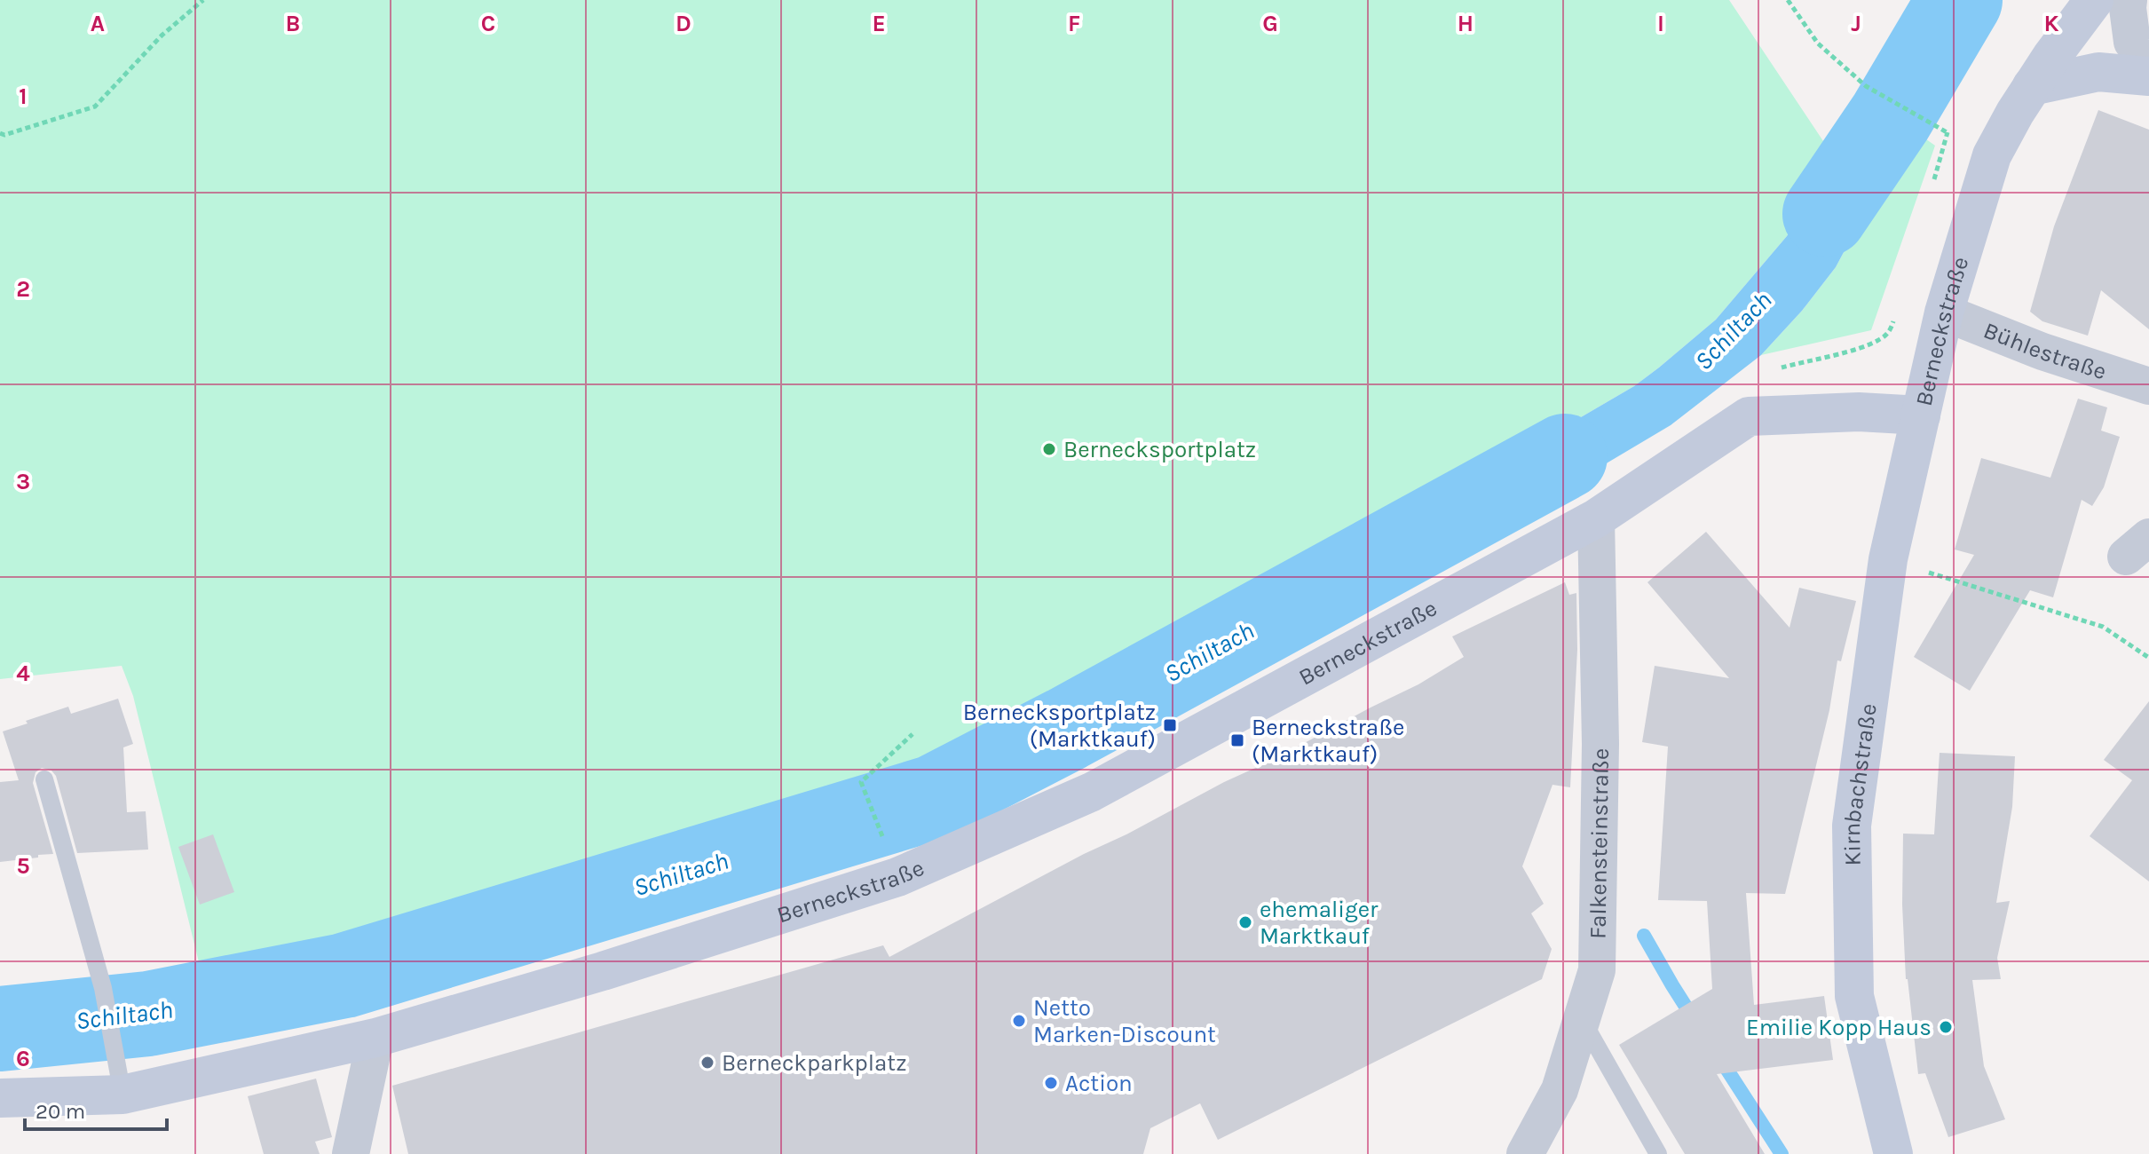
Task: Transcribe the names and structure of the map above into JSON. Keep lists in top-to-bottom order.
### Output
{
  "streets": {
    "main road": ["Berneckstraße", "Kirnbachstraße"],
    "street": ["Bühlestraße", "Falkensteinstraße"]
  },
  "crossings": [
    ["Berneckstraße", "Bühlestraße"],
    ["Berneckstraße", "Kirnbachstraße"],
    ["Berneckstraße", "Falkensteinstraße"]
  ],
  "water": ["Schiltach"],
  "places": {
    "other": [
      "Bernecksportplatz",
      "ehemaliger Marktkauf",
      "Netto Marken-Discount",
      "Emilie Kopp Haus",
      "Berneckparkplatz",
      "Action"
    ],
    "transit": ["Bernecksportplatz (Marktkauf)", "Berneckstraße (Marktkauf)"]
  },
  "scale_bar": "20 m",
  "grid": {
    "columns": [
      "A",
      "B",
      "C",
      "D",
      "E",
      "F",
      "G",
      "H",
      "I",
      "J",
      "K"
    ],
    "rows": [
      "1",
      "2",
      "3",
      "4",
      "5",
      "6"
    ]
  }
}
